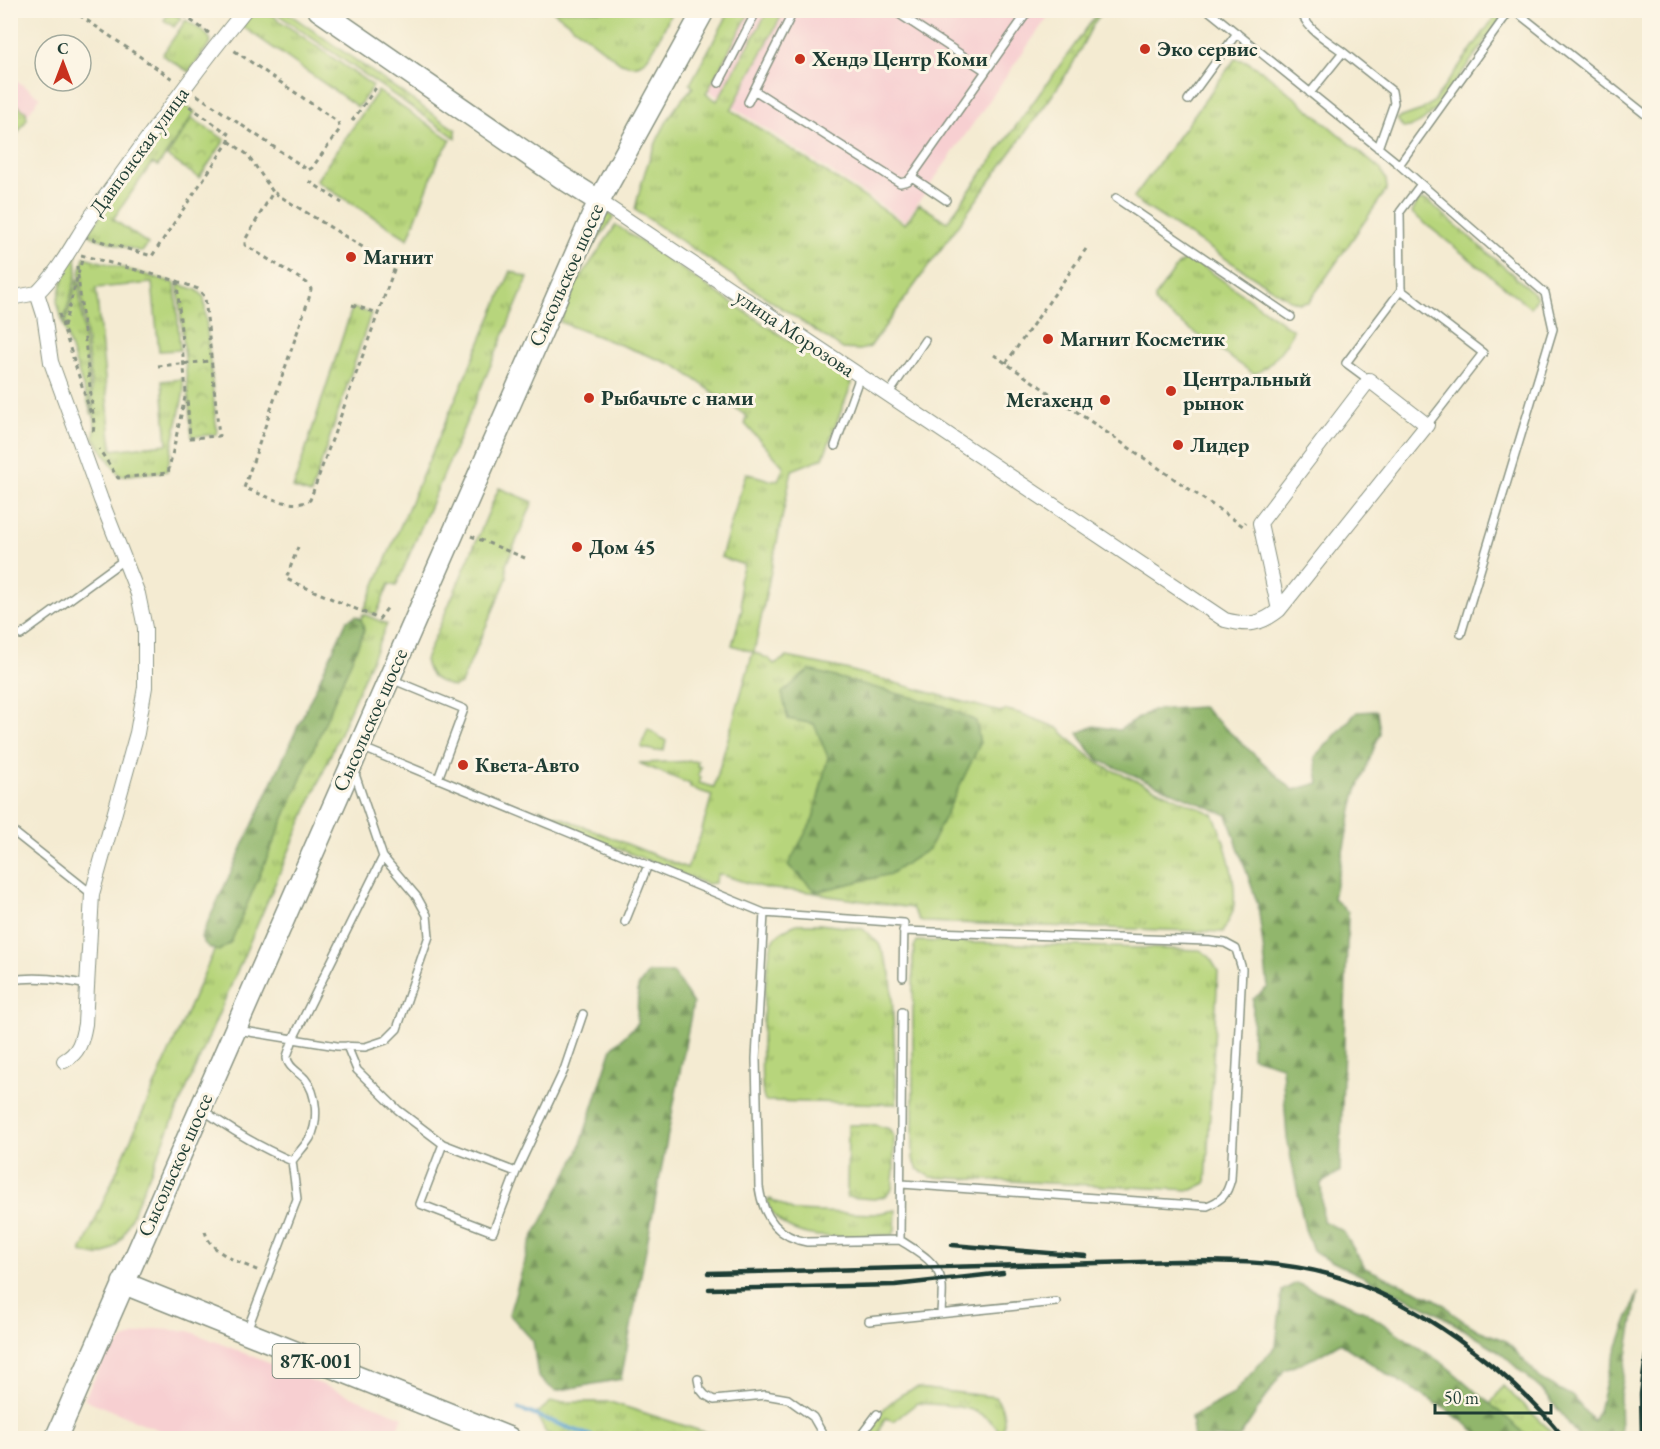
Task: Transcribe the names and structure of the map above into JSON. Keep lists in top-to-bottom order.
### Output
{
  "streets": {
    "main road": ["Сысольское шоссе", "улица Морозова", "87К-001"],
    "street": ["Давпонская улица"]
  },
  "crossings": [
    ["Сысольское шоссе", "улица Морозова"],
    ["Сысольское шоссе", "87К-001"]
  ],
  "places": [
    "Эко сервис",
    "Хендэ Центр Коми",
    "Магнит",
    "Магнит Косметик",
    "Центральный рынок",
    "Рыбачьте с нами",
    "Мегахенд",
    "Лидер",
    "Дом 45",
    "Квета-Авто"
  ],
  "scale_bar": "50 m",
  "north": "top"
}
